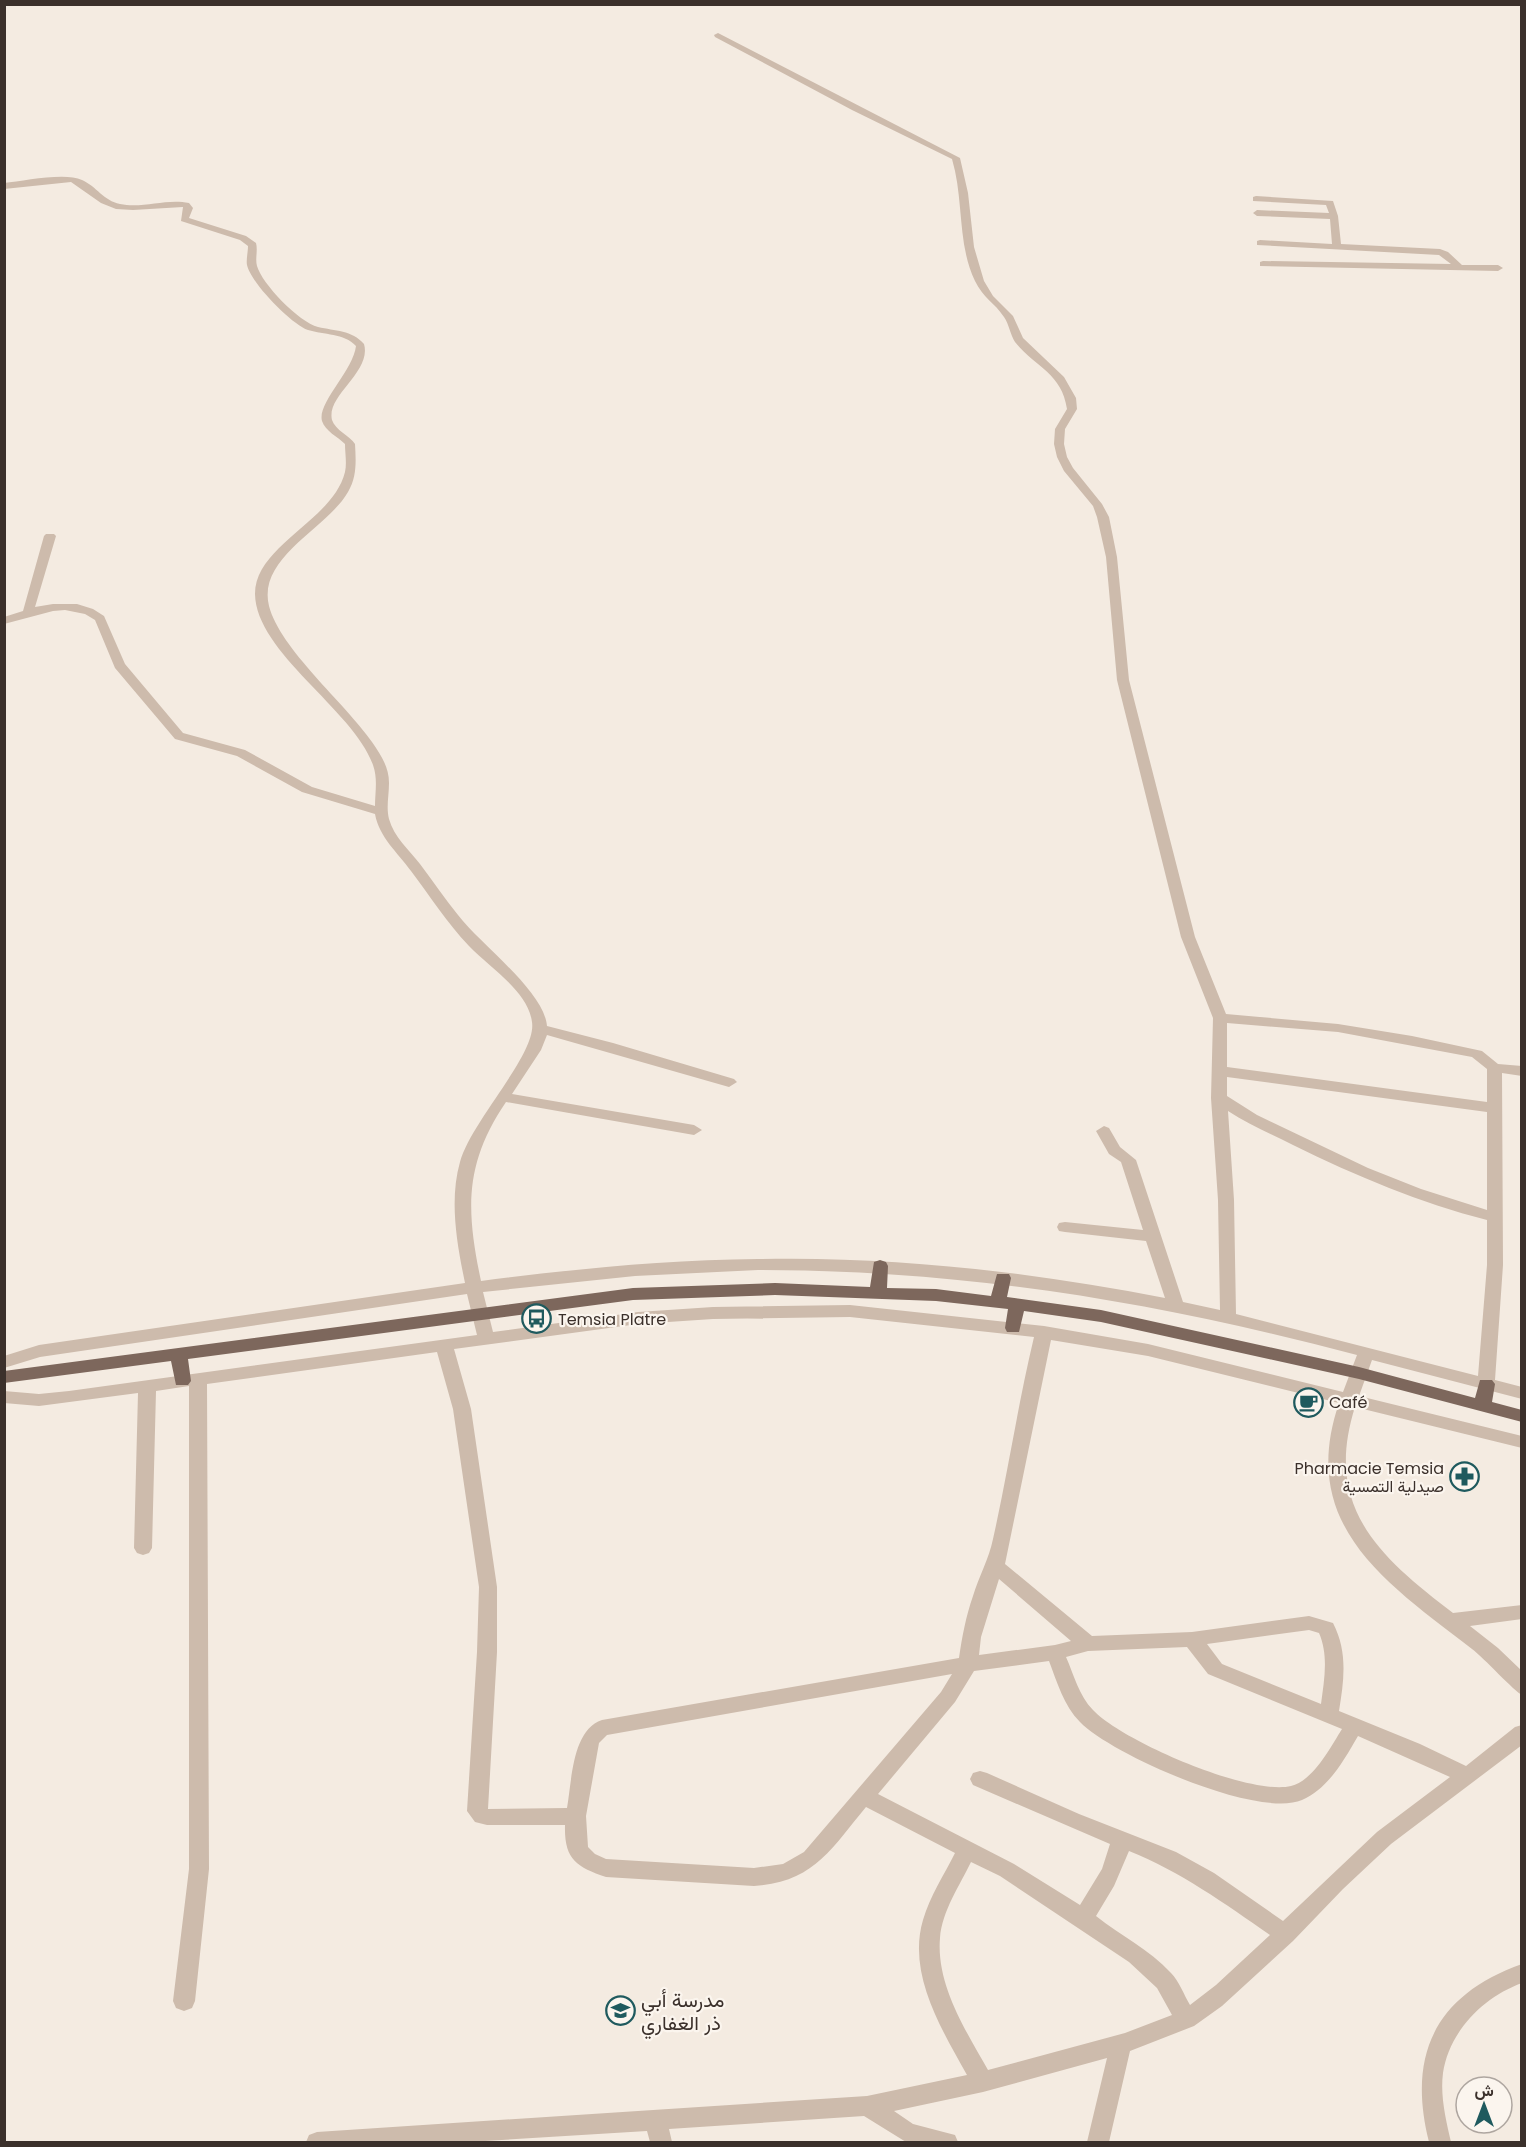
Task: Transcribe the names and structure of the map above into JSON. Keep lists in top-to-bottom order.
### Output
{
  "places": {
    "bus stop": ["Temsia Platre"],
    "cafe": ["Café"],
    "pharmacy": ["Pharmacie Temsia صيدلية التمسية"],
    "school or university": ["مدرسة أبي ذر الغفاري"]
  },
  "north": "top"
}
